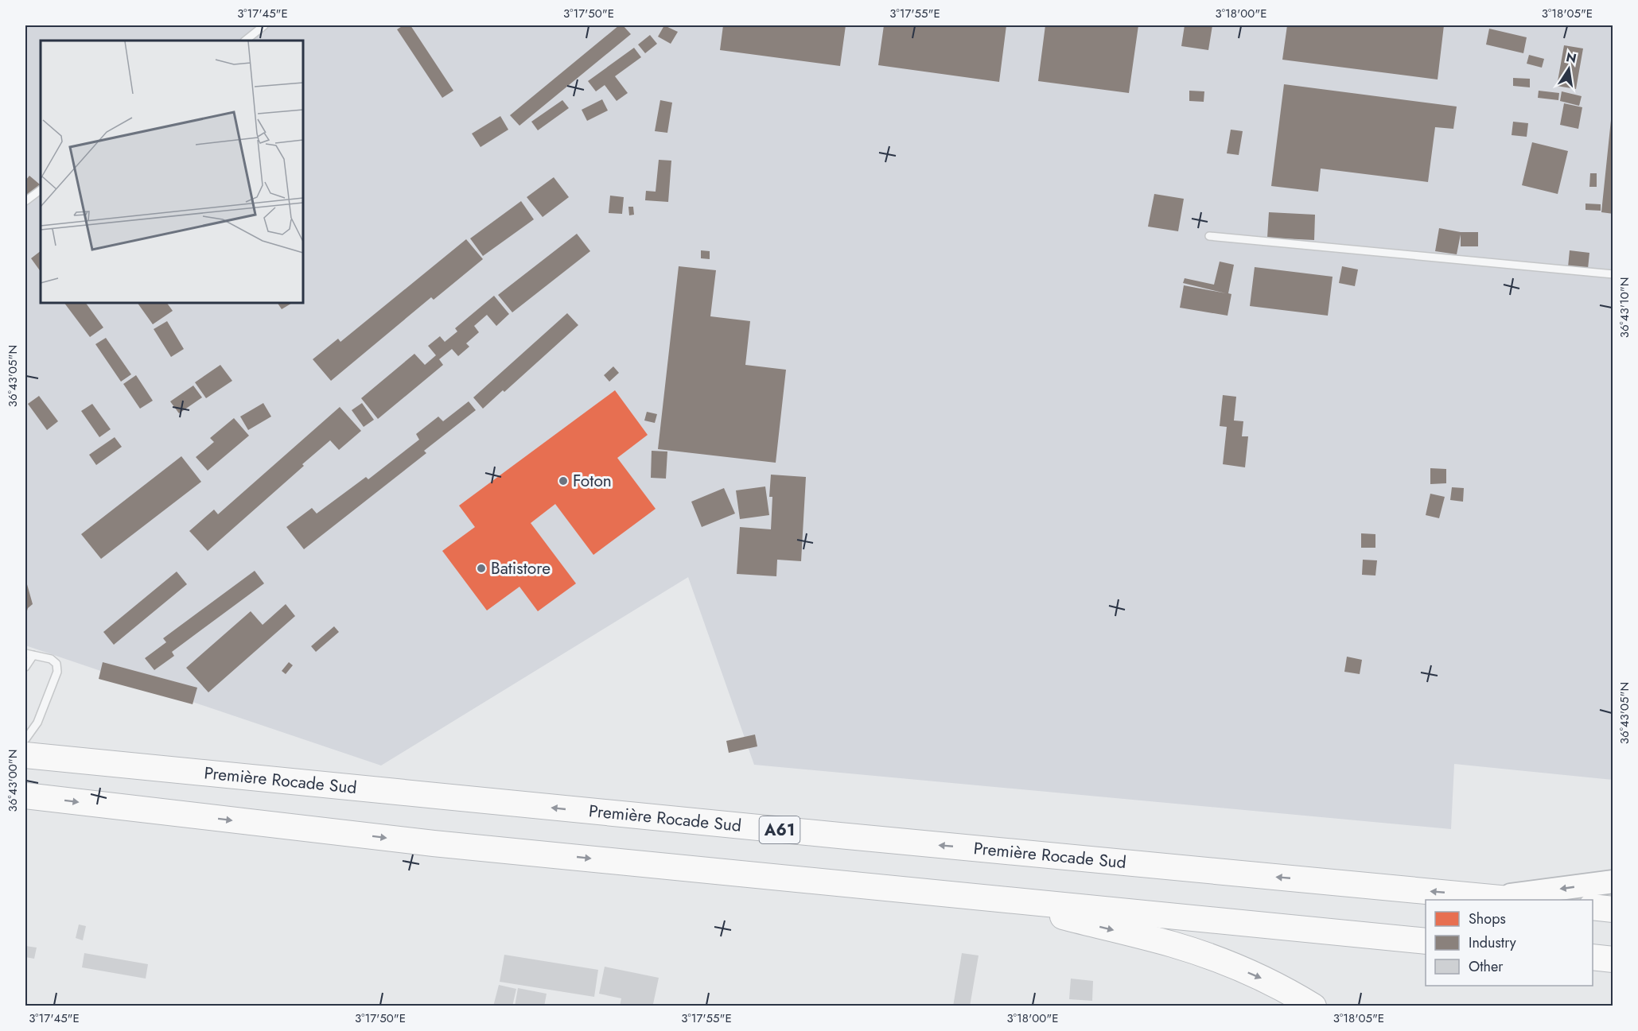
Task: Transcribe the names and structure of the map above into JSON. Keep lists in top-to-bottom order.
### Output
{
  "streets": {
    "highway": ["Première Rocade Sud", "A61"]
  },
  "places": ["Foton", "Batistore"],
  "legend": ["Shops", "Industry", "Other"],
  "north": "top",
  "coordinates": [
    "3°17'45\"E",
    "3°17'50\"E",
    "3°17'55\"E",
    "3°18'00\"E",
    "3°18'05\"E",
    "36°43'10\"N",
    "36°43'05\"N",
    "36°43'00\"N"
  ]
}
